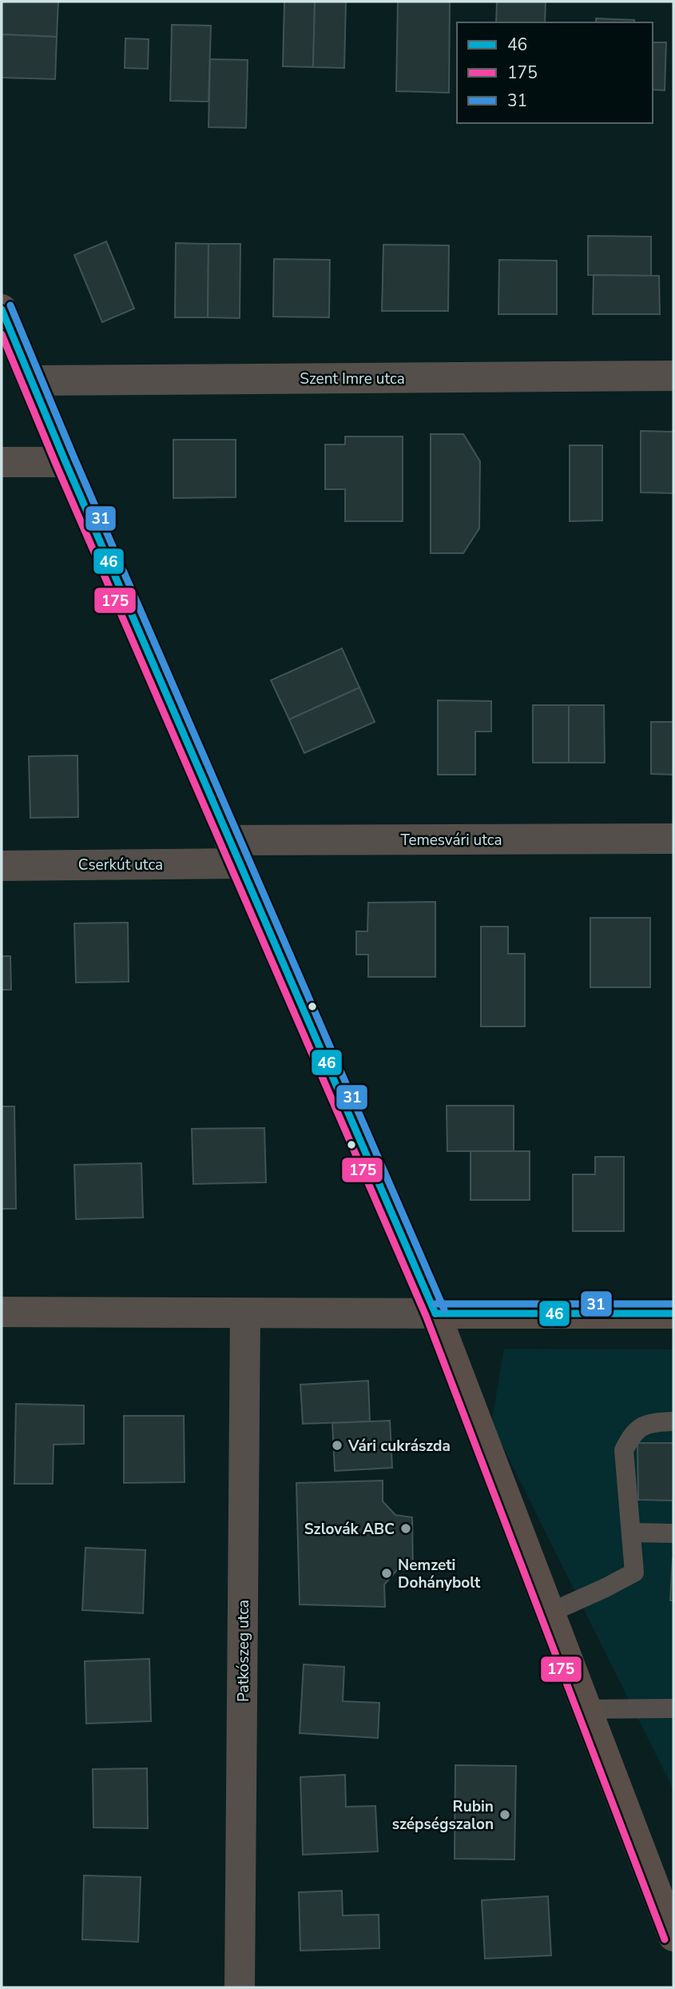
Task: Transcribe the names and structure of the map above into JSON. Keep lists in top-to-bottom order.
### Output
{
  "streets": {
    "street": [
      "Szent Imre utca",
      "Temesvári utca",
      "Cserkút utca",
      "Patkószeg utca"
    ]
  },
  "crossings": [
    ["Temesvári utca", "Cserkút utca"]
  ],
  "places": [
    "Vári cukrászda",
    "Szlovák ABC",
    "Nemzeti Dohánybolt",
    "Rubin szépségszalon"
  ],
  "lines": ["transit line 31", "transit line 46", "transit line 175"],
  "legend": ["46", "175", "31"]
}
